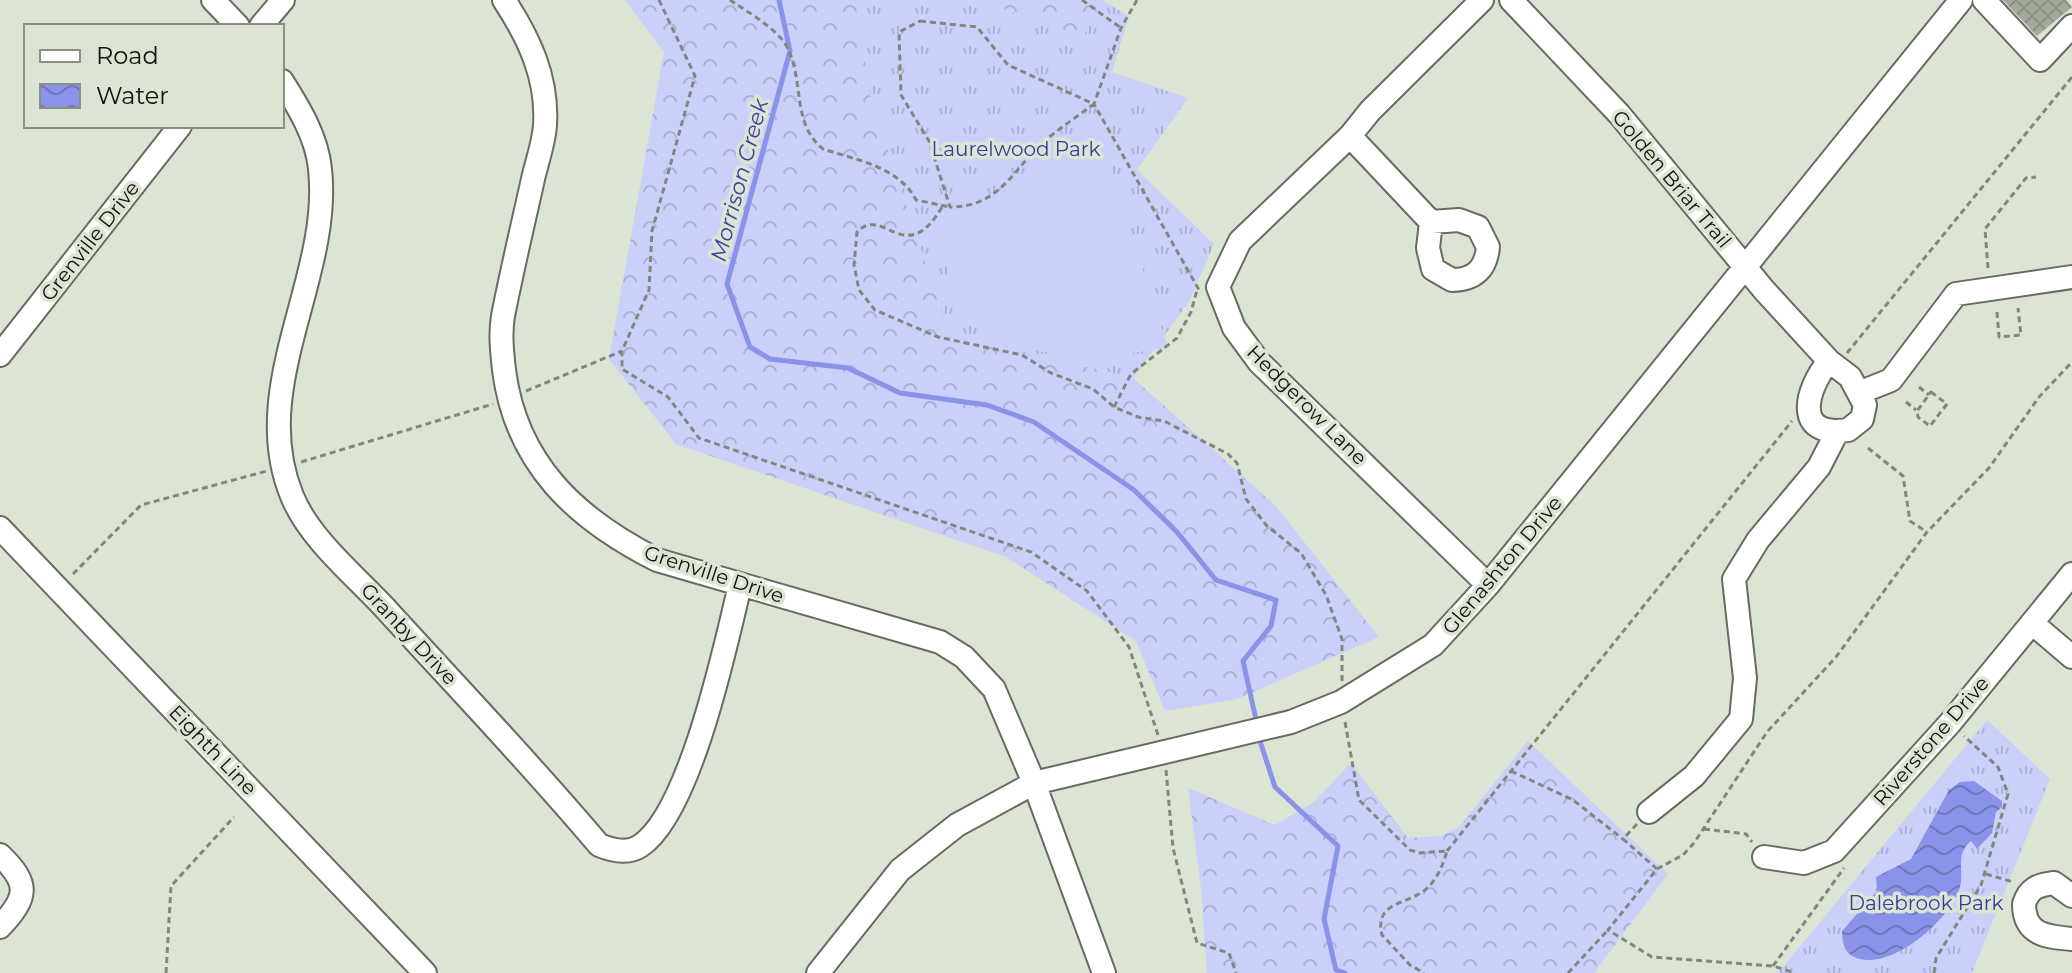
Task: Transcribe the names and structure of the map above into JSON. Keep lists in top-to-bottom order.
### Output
{
  "streets": {
    "street": [
      "Golden Briar Trail",
      "Grenville Drive",
      "Hedgerow Lane",
      "Glenashton Drive",
      "Granby Drive",
      "Riverstone Drive",
      "Eighth Line"
    ]
  },
  "crossings": [
    ["Golden Briar Trail", "Glenashton Drive"],
    ["Grenville Drive", "Glenashton Drive"],
    ["Grenville Drive", "Granby Drive"],
    ["Hedgerow Lane", "Glenashton Drive"]
  ],
  "water": ["Morrison Creek"],
  "parks": ["Laurelwood Park", "Dalebrook Park"],
  "legend": ["Road", "Water"]
}
